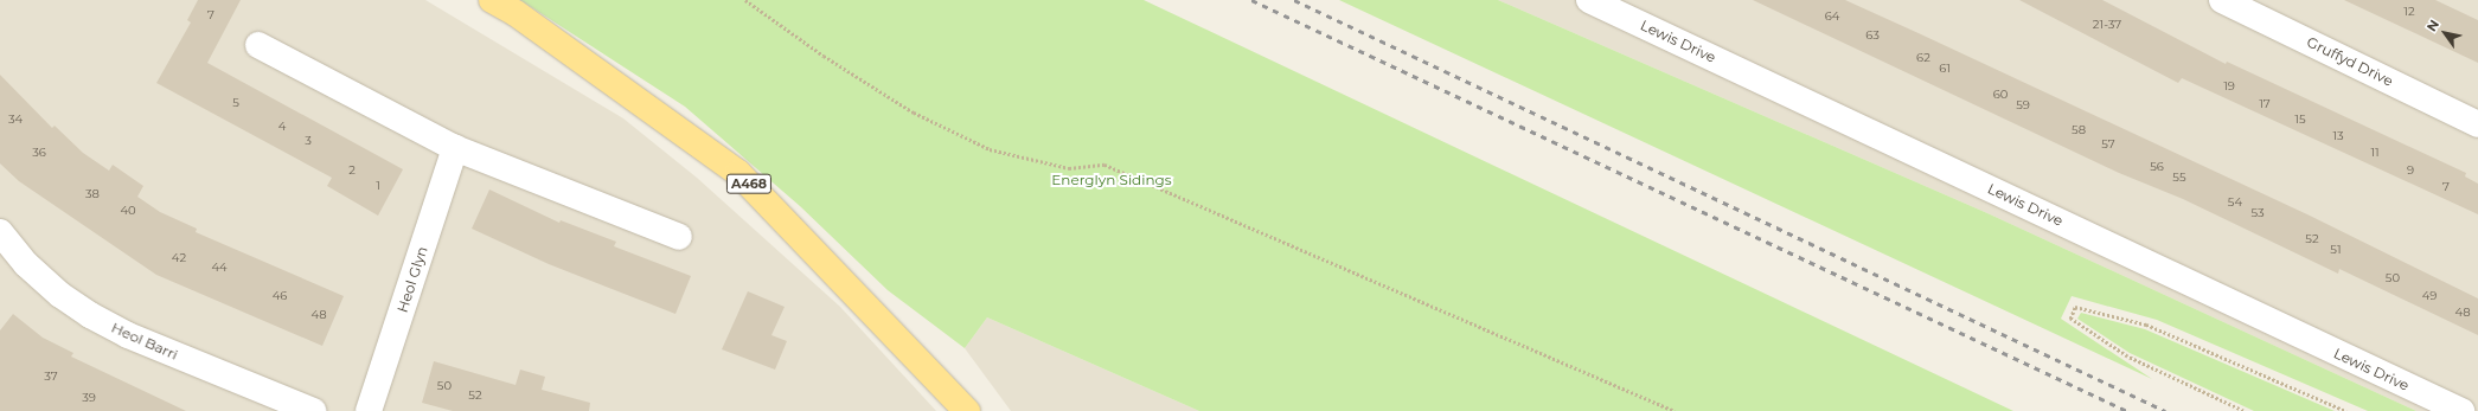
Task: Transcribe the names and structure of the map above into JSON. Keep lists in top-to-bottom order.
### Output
{
  "streets": {
    "main road": ["A468"],
    "street": [
      "Lewis Drive",
      "Gruffyd Drive",
      "Heol Glyn",
      "Heol Barri"
    ]
  },
  "parks": ["Energlyn Sidings"],
  "house_numbers": [
    "12",
    "7",
    "64",
    "21-37",
    "63",
    "62",
    "61",
    "19",
    "60",
    "5",
    "17",
    "59",
    "34",
    "15",
    "4",
    "58",
    "13",
    "3",
    "57",
    "36",
    "11",
    "56",
    "2",
    "9",
    "55",
    "1",
    "7",
    "38",
    "54",
    "40",
    "53",
    "52",
    "51",
    "42",
    "44",
    "50",
    "46",
    "49",
    "48",
    "48",
    "37",
    "50",
    "52",
    "39"
  ],
  "north": "top left"
}
